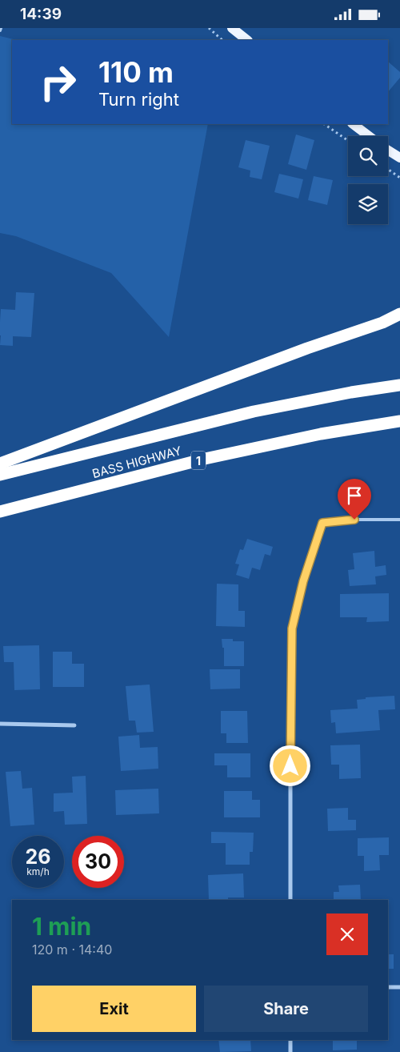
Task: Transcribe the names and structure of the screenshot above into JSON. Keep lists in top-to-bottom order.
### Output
{
  "streets": {
    "highway": ["1", "BASS HIGHWAY"]
  },
  "page": {
    "status": "14:39",
    "turn": ["110 m", "Turn right"],
    "speed": "26 km/h",
    "limit": "30",
    "heading": ["1 min", "120 m · 14:40"],
    "buttons": ["Exit", "Share"]
  }
}
